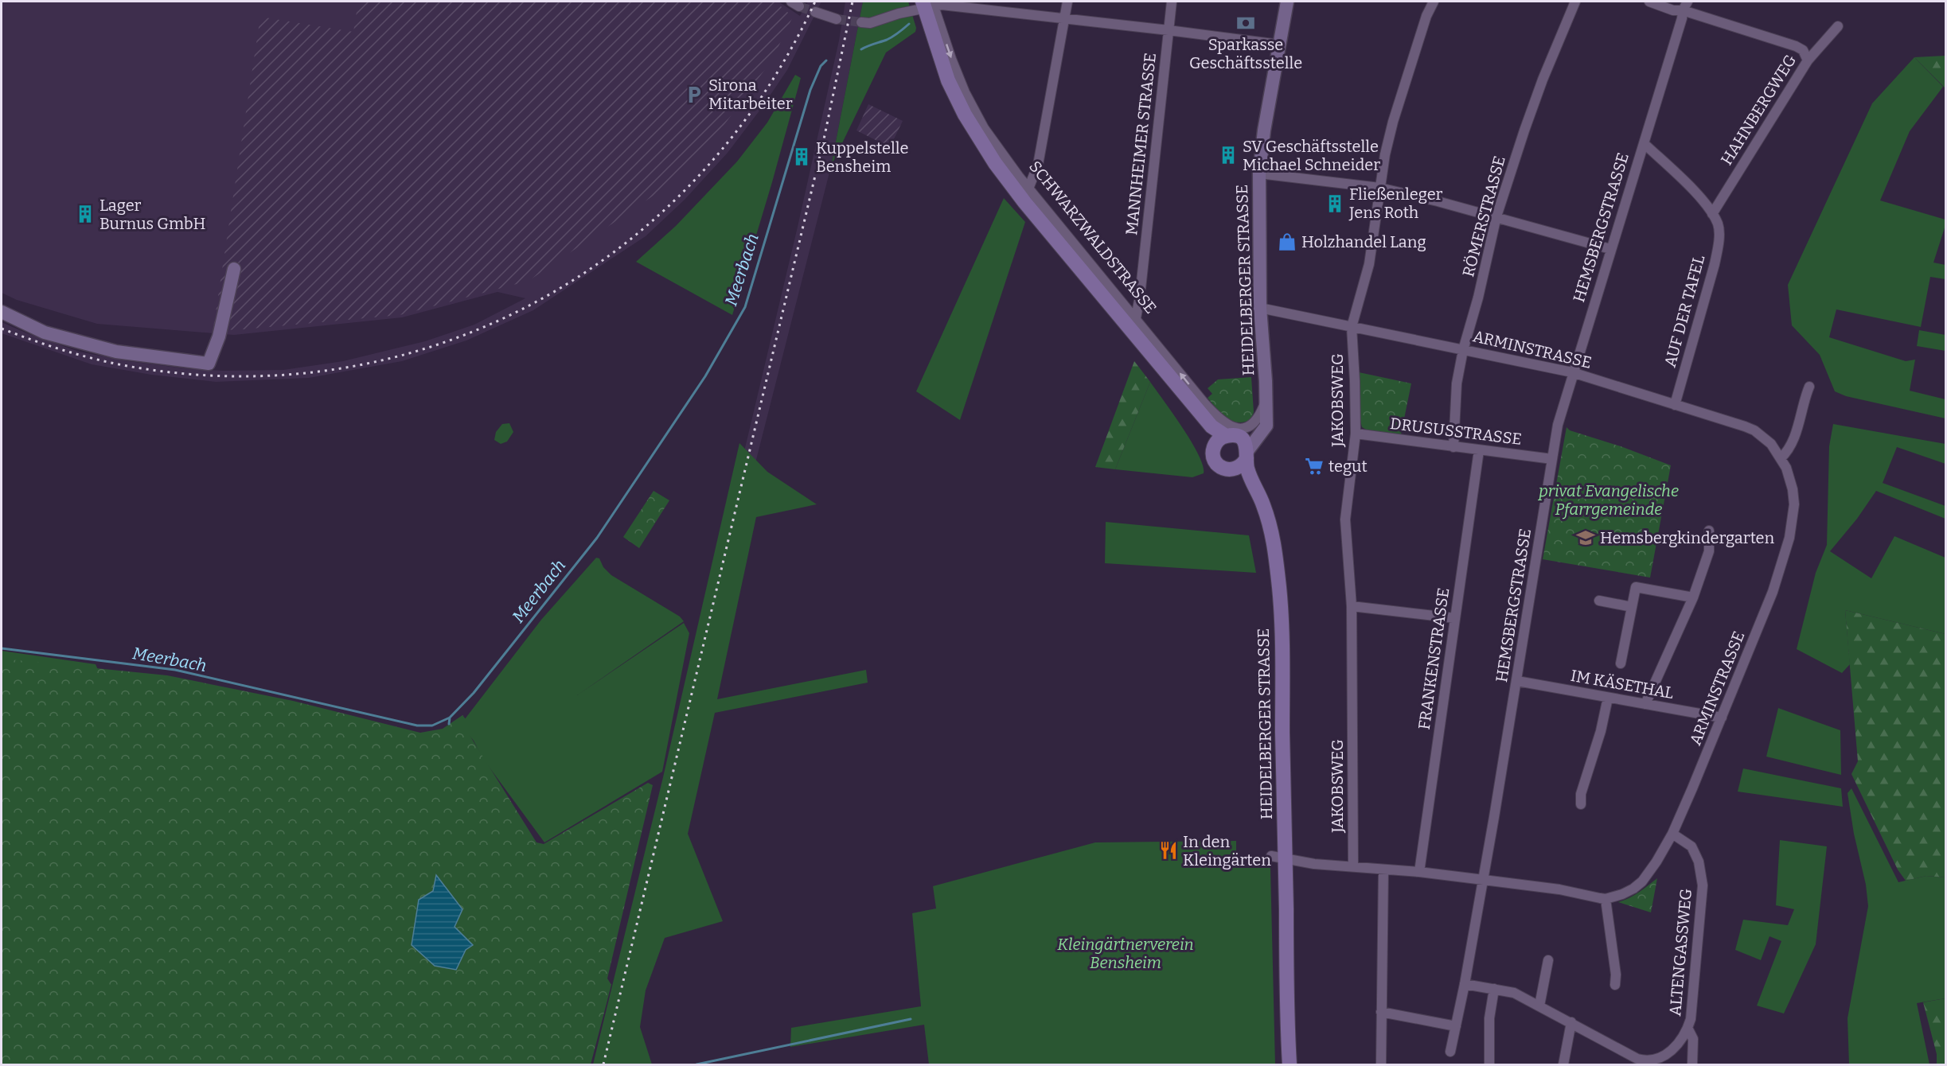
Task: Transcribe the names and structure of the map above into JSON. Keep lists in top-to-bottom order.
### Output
{
  "streets": {
    "main road": ["SCHWARZWALDSTRASSE", "HEIDELBERGER STRASSE"],
    "street": [
      "HAHNBERGWEG",
      "MANNHEIMER STRASSE",
      "RÖMERSTRASSE",
      "HEMSBERGSTRASSE",
      "AUF DER TAFEL",
      "ARMINSTRASSE",
      "JAKOBSWEG",
      "DRUSUSSTRASSE",
      "FRANKENSTRASSE",
      "IM KÄSETHAL",
      "ALTENGASSWEG"
    ]
  },
  "crossings": [
    ["HAHNBERGWEG", "HEMSBERGSTRASSE"],
    ["MANNHEIMER STRASSE", "SCHWARZWALDSTRASSE"],
    ["RÖMERSTRASSE", "ARMINSTRASSE"],
    ["RÖMERSTRASSE", "DRUSUSSTRASSE"],
    ["HEMSBERGSTRASSE", "AUF DER TAFEL"],
    ["HEMSBERGSTRASSE", "ARMINSTRASSE"],
    ["HEMSBERGSTRASSE", "DRUSUSSTRASSE"],
    ["HEMSBERGSTRASSE", "IM KÄSETHAL"],
    ["HEMSBERGSTRASSE", "ALTENGASSWEG"],
    ["SCHWARZWALDSTRASSE", "HEIDELBERGER STRASSE"],
    ["HEIDELBERGER STRASSE", "ARMINSTRASSE"],
    ["AUF DER TAFEL", "ARMINSTRASSE"],
    ["ARMINSTRASSE", "JAKOBSWEG"],
    ["ARMINSTRASSE", "IM KÄSETHAL"],
    ["ARMINSTRASSE", "ALTENGASSWEG"],
    ["JAKOBSWEG", "DRUSUSSTRASSE"],
    ["DRUSUSSTRASSE", "FRANKENSTRASSE"]
  ],
  "water": ["Meerbach"],
  "parks": ["privat Evangelische Pfarrgemeinde", "Kleingärtnerverein Bensheim"],
  "places": {
    "bank": ["Sparkasse Geschäftsstelle"],
    "parking": ["Sirona Mitarbeiter"],
    "building": [
      "SV Geschäftsstelle Michael Schneider",
      "Kuppelstelle Bensheim",
      "Fließenleger Jens Roth",
      "Lager Burnus GmbH"
    ],
    "shop": ["Holzhandel Lang"],
    "supermarket": ["tegut"],
    "school or university": ["Hemsbergkindergarten"],
    "restaurant": ["In den Kleingärten"]
  }
}
